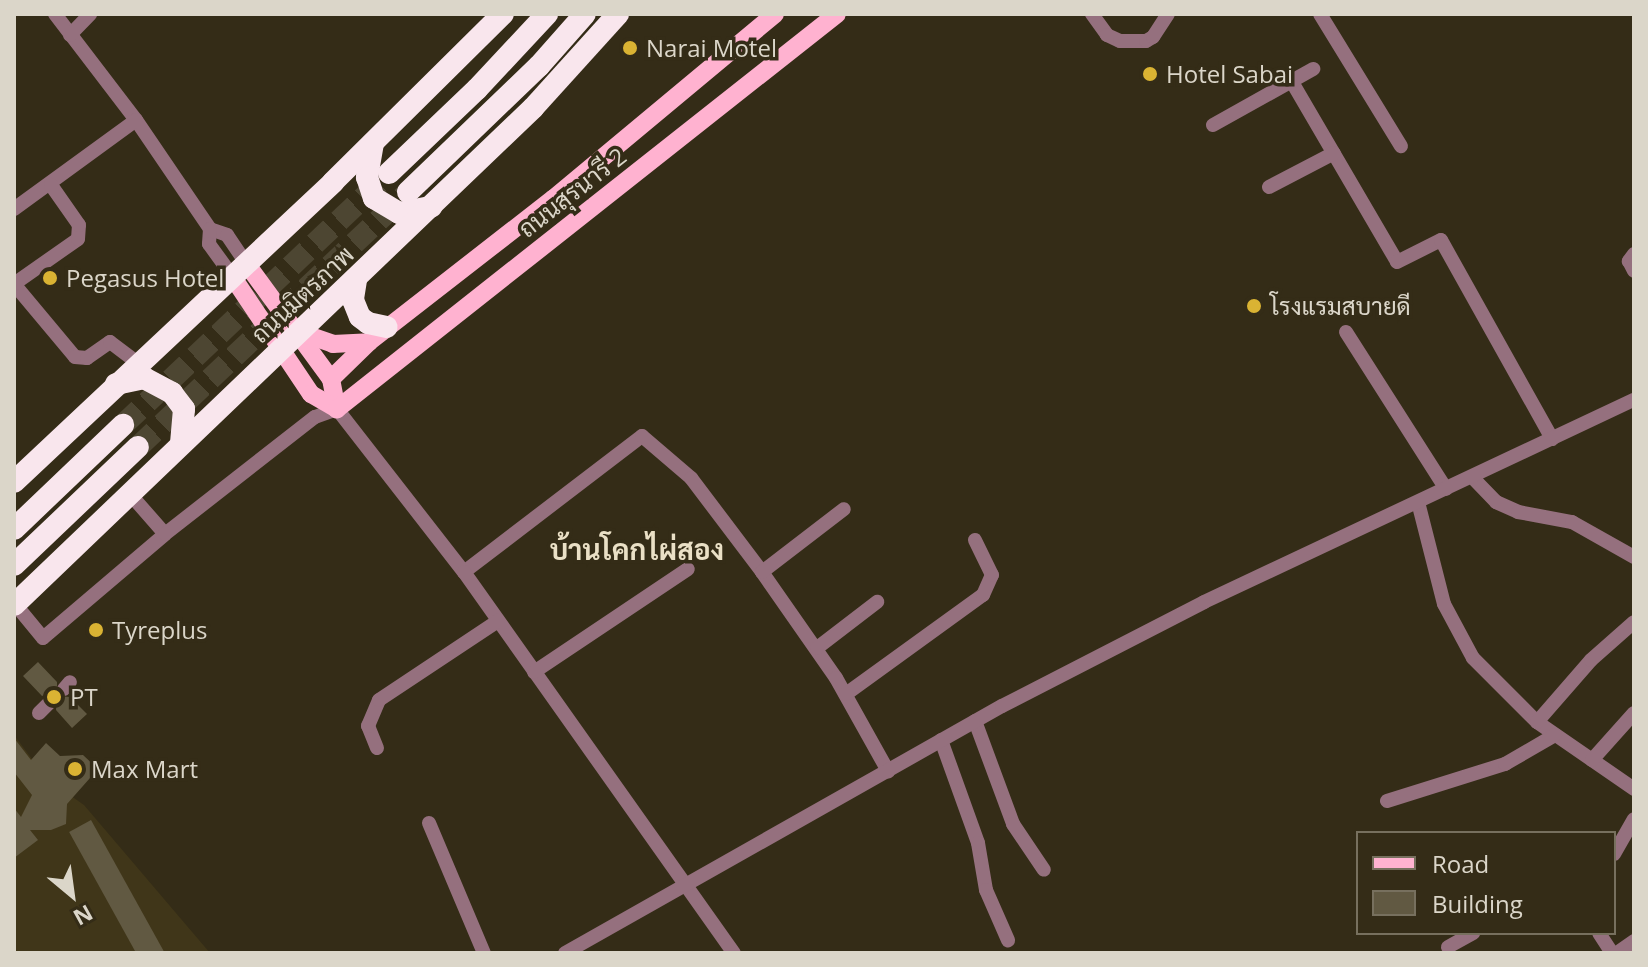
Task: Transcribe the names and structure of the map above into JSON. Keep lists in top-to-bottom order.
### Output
{
  "streets": {
    "highway": ["ถนนมิตรภาพ"],
    "main road": ["ถนนสุรนารี 2"]
  },
  "districts": ["บ้านโคกไผ่สอง"],
  "places": [
    "Narai Motel",
    "Hotel Sabai",
    "Pegasus Hotel",
    "โรงแรมสบายดี",
    "Tyreplus",
    "PT",
    "Max Mart"
  ],
  "legend": ["Road", "Building"],
  "north": "bottom right"
}
